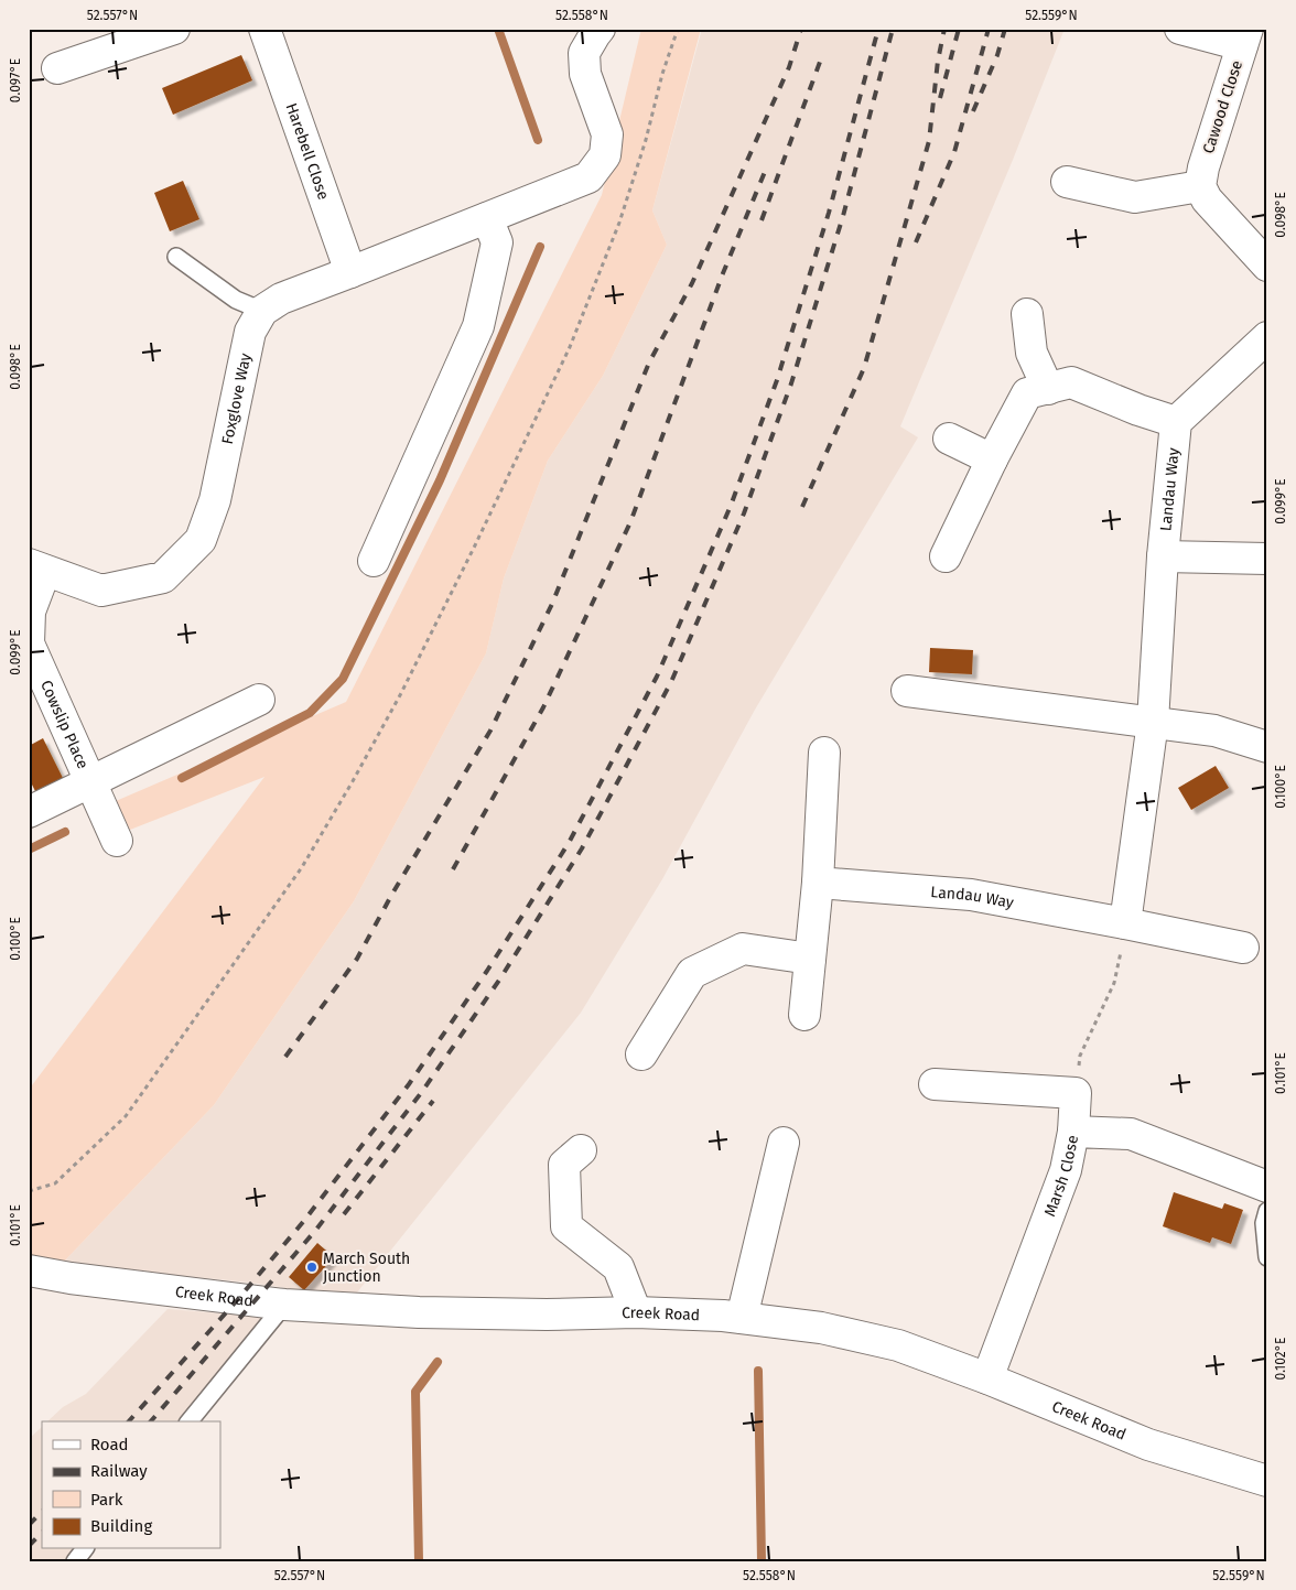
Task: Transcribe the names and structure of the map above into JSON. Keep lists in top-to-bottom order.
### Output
{
  "streets": {
    "street": [
      "Cawood Close",
      "Harebell Close",
      "Foxglove Way",
      "Landau Way",
      "Cowslip Place",
      "Marsh Close",
      "Creek Road"
    ]
  },
  "crossings": [
    ["Foxglove Way", "Cowslip Place"],
    ["Marsh Close", "Creek Road"]
  ],
  "places": ["March South Junction"],
  "legend": [
    "Road",
    "Railway",
    "Park",
    "Building"
  ],
  "coordinates": [
    "52.557°N",
    "52.558°N",
    "52.559°N",
    "0.097°E",
    "0.098°E",
    "0.099°E",
    "0.100°E",
    "0.101°E",
    "0.102°E"
  ]
}
